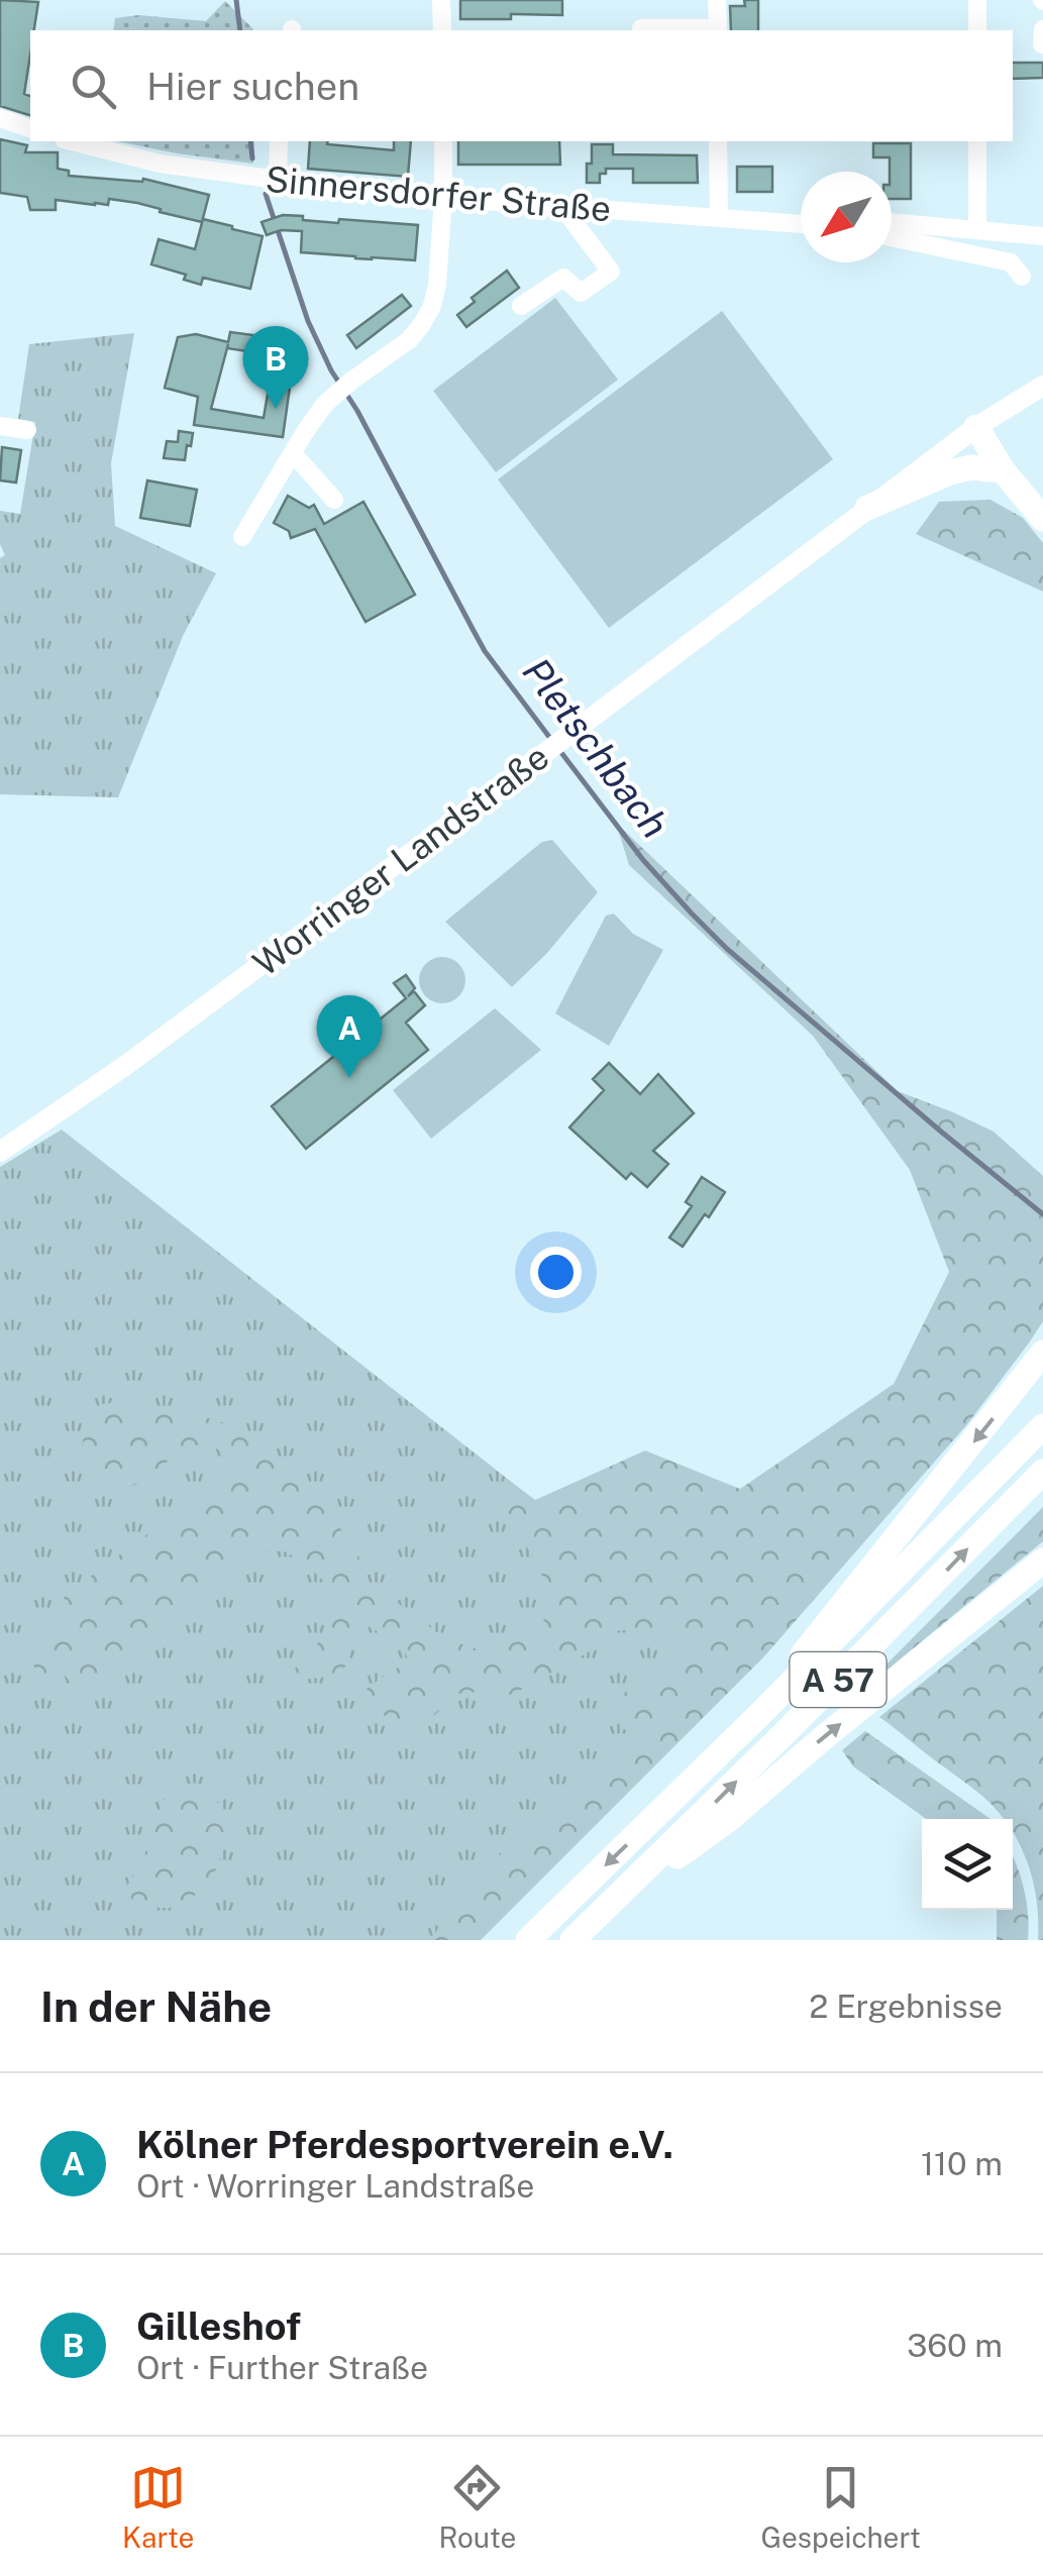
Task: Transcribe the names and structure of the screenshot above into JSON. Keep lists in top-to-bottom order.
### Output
{
  "streets": {
    "highway": ["A 57"],
    "main road": ["Worringer Landstraße"],
    "street": ["Sinnersdorfer Straße"]
  },
  "water": ["Pletschbach"],
  "north": "bottom left",
  "page": {
    "search": "Hier suchen",
    "pins": ["B", "A"],
    "heading": ["In der Nähe", "2 Ergebnisse"],
    "list": [
      {
        "mark": "A",
        "name": "Kölner Pferdesportverein e.V.",
        "note": "Ort · Worringer Landstraße",
        "value": "110 m"
      },
      {
        "mark": "B",
        "name": "Gilleshof",
        "note": "Ort · Further Straße",
        "value": "360 m"
      }
    ],
    "nav": ["Karte", "Route", "Gespeichert"]
  }
}
